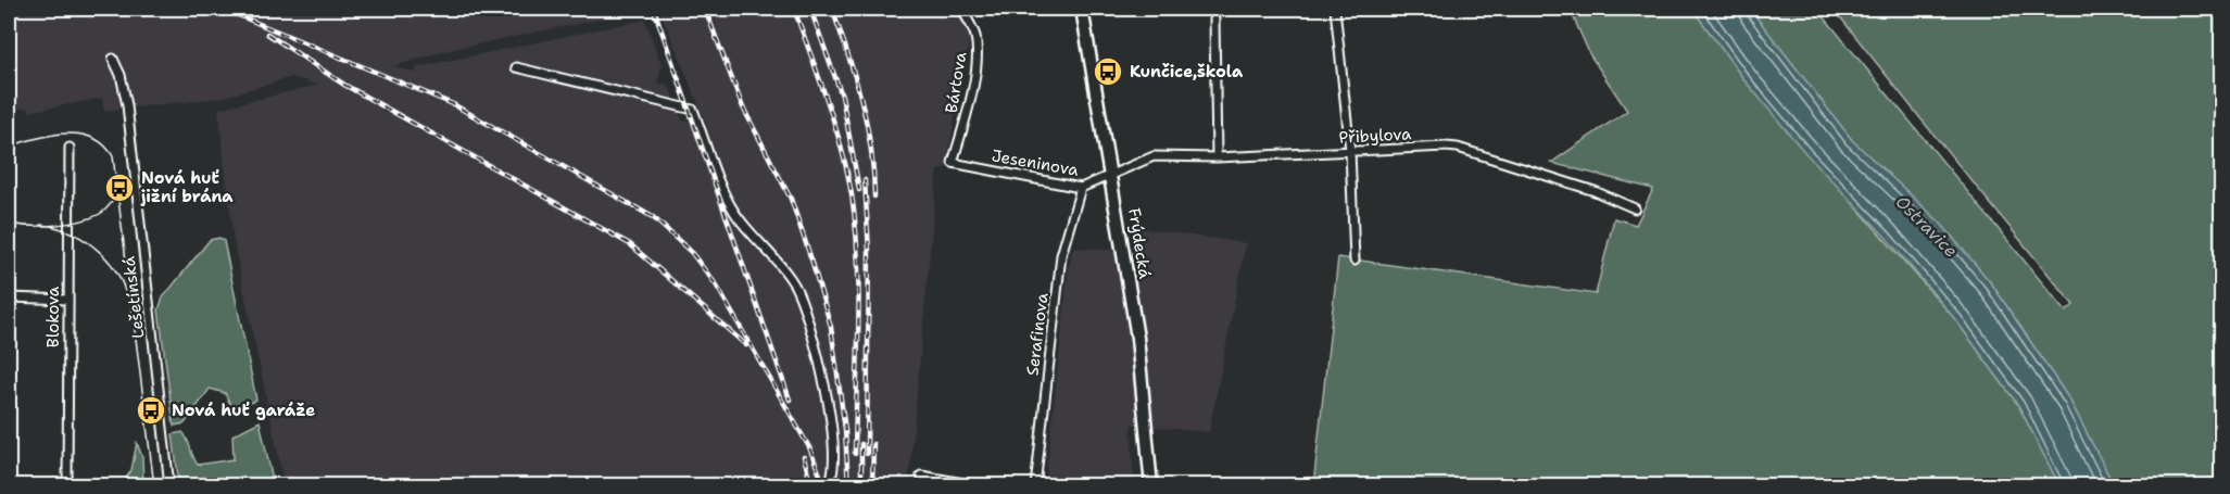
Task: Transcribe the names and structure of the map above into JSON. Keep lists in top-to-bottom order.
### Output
{
  "streets": {
    "main road": ["Frýdecká"],
    "street": [
      "Bártova",
      "Přibylova",
      "Jeseninova",
      "Lešetínská",
      "Blokova",
      "Serafinova"
    ]
  },
  "crossings": [
    ["Bártova", "Jeseninova"],
    ["Přibylova", "Jeseninova"],
    ["Přibylova", "Frýdecká"],
    ["Jeseninova", "Frýdecká"],
    ["Jeseninova", "Serafinova"]
  ],
  "water": ["Ostravice"],
  "places": {
    "bus stop": ["Kunčice,škola", "Nová huť jižní brána", "Nová huť garáže"]
  }
}
